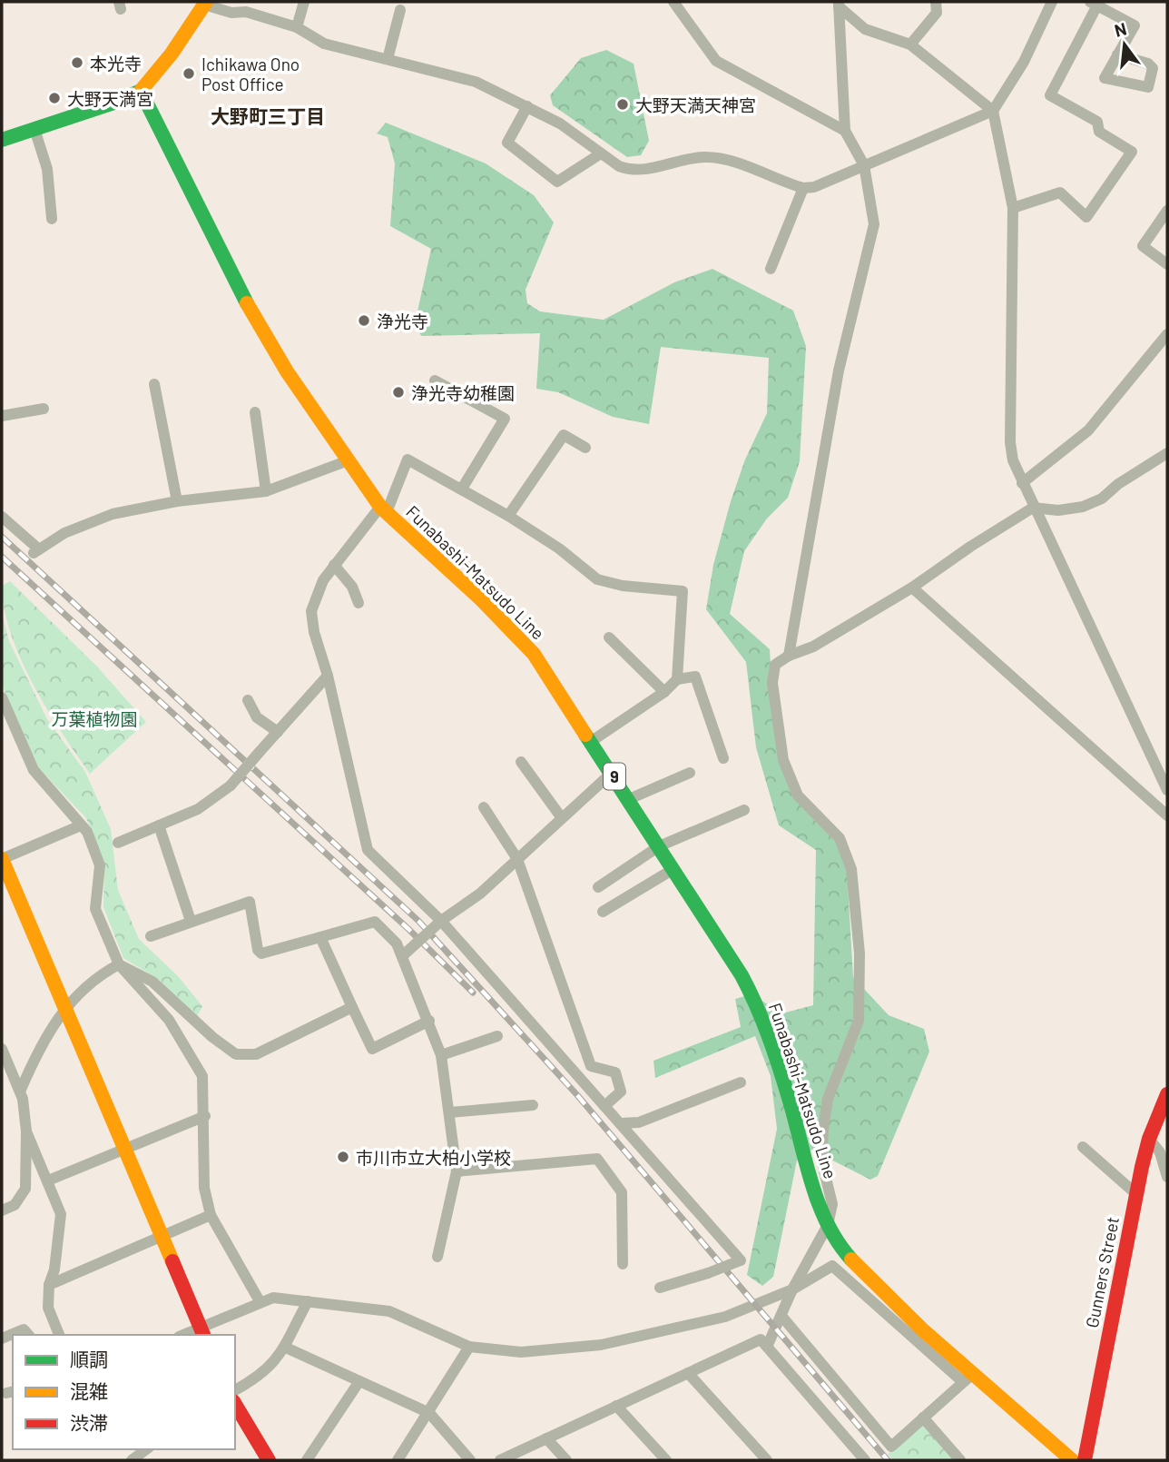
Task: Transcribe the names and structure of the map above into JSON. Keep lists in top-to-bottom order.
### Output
{
  "streets": {
    "main road": ["Funabashi-Matsudo Line", "9", "Gunners Street"]
  },
  "districts": ["大野町三丁目"],
  "parks": ["万葉植物園"],
  "places": [
    "本光寺",
    "Ichikawa Ono Post Office",
    "大野天満宮",
    "大野天満天神宮",
    "浄光寺",
    "浄光寺幼稚園",
    "市川市立大柏小学校"
  ],
  "legend": ["順調", "混雑", "渋滞"],
  "north": "top"
}
